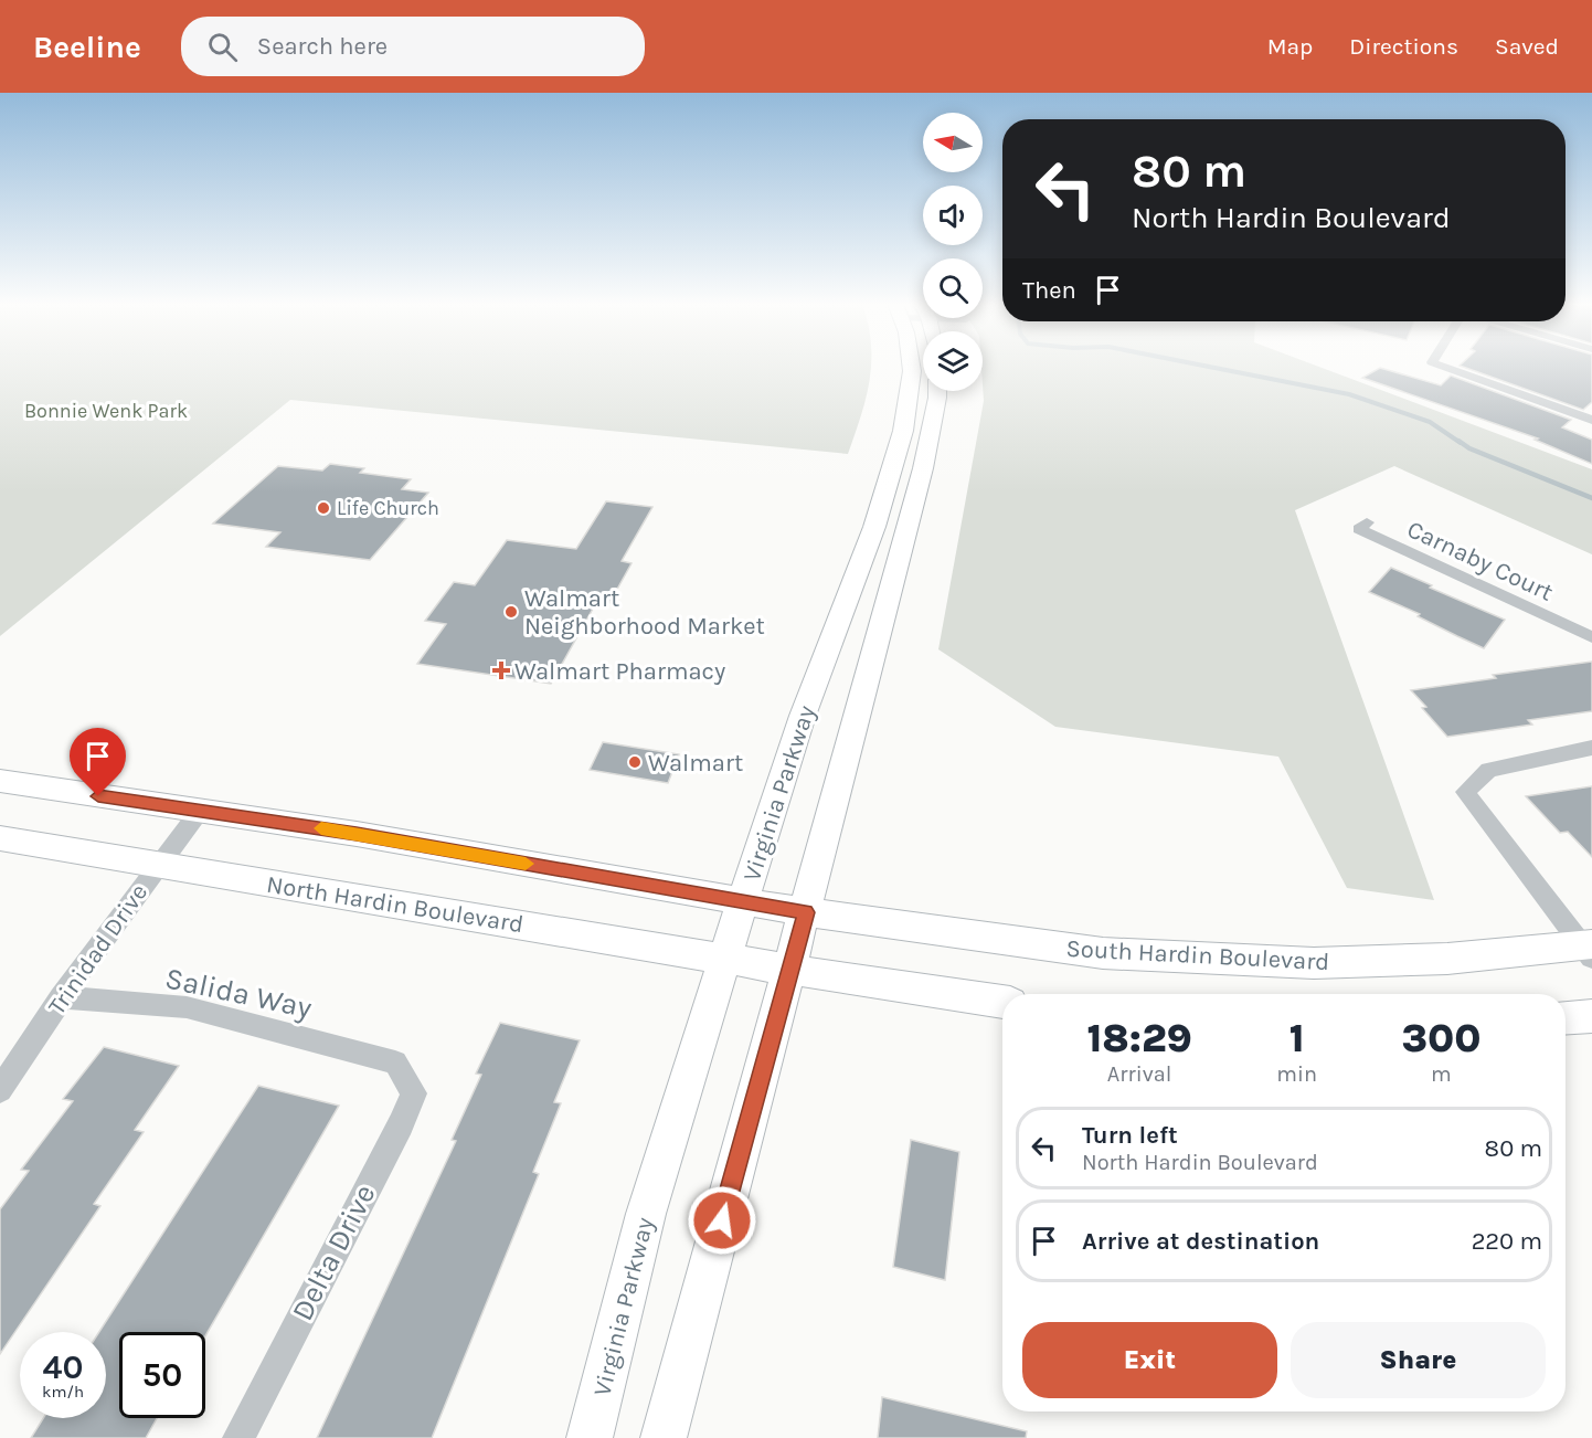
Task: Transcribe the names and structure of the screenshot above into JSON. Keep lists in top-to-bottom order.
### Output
{
  "streets": {
    "main road": ["Virginia Parkway", "North Hardin Boulevard", "South Hardin Boulevard"],
    "street": [
      "Carnaby Court",
      "Trinidad Drive",
      "Salida Way",
      "Delta Drive"
    ]
  },
  "crossings": [
    ["Virginia Parkway", "North Hardin Boulevard"],
    ["North Hardin Boulevard", "Trinidad Drive"],
    ["Trinidad Drive", "Salida Way"],
    ["Salida Way", "Delta Drive"]
  ],
  "parks": ["Bonnie Wenk Park"],
  "places": {
    "other": ["Life Church", "Walmart Neighborhood Market", "Walmart"],
    "health": ["Walmart Pharmacy"]
  },
  "north": "left",
  "page": {
    "header": "Beeline",
    "search": "Search here",
    "nav": ["Map", "Directions", "Saved"],
    "turn": ["80 m", "North Hardin Boulevard"],
    "then": "Then",
    "eta": [
      "18:29",
      "Arrival",
      "1",
      "min",
      "300",
      "m"
    ],
    "list": [
      {
        "name": "Turn left",
        "note": "North Hardin Boulevard",
        "value": "80 m"
      },
      {
        "name": "Arrive at destination",
        "value": "220 m"
      }
    ],
    "buttons": ["Exit", "Share"],
    "speed": "40 km/h",
    "limit": "50"
  }
}
